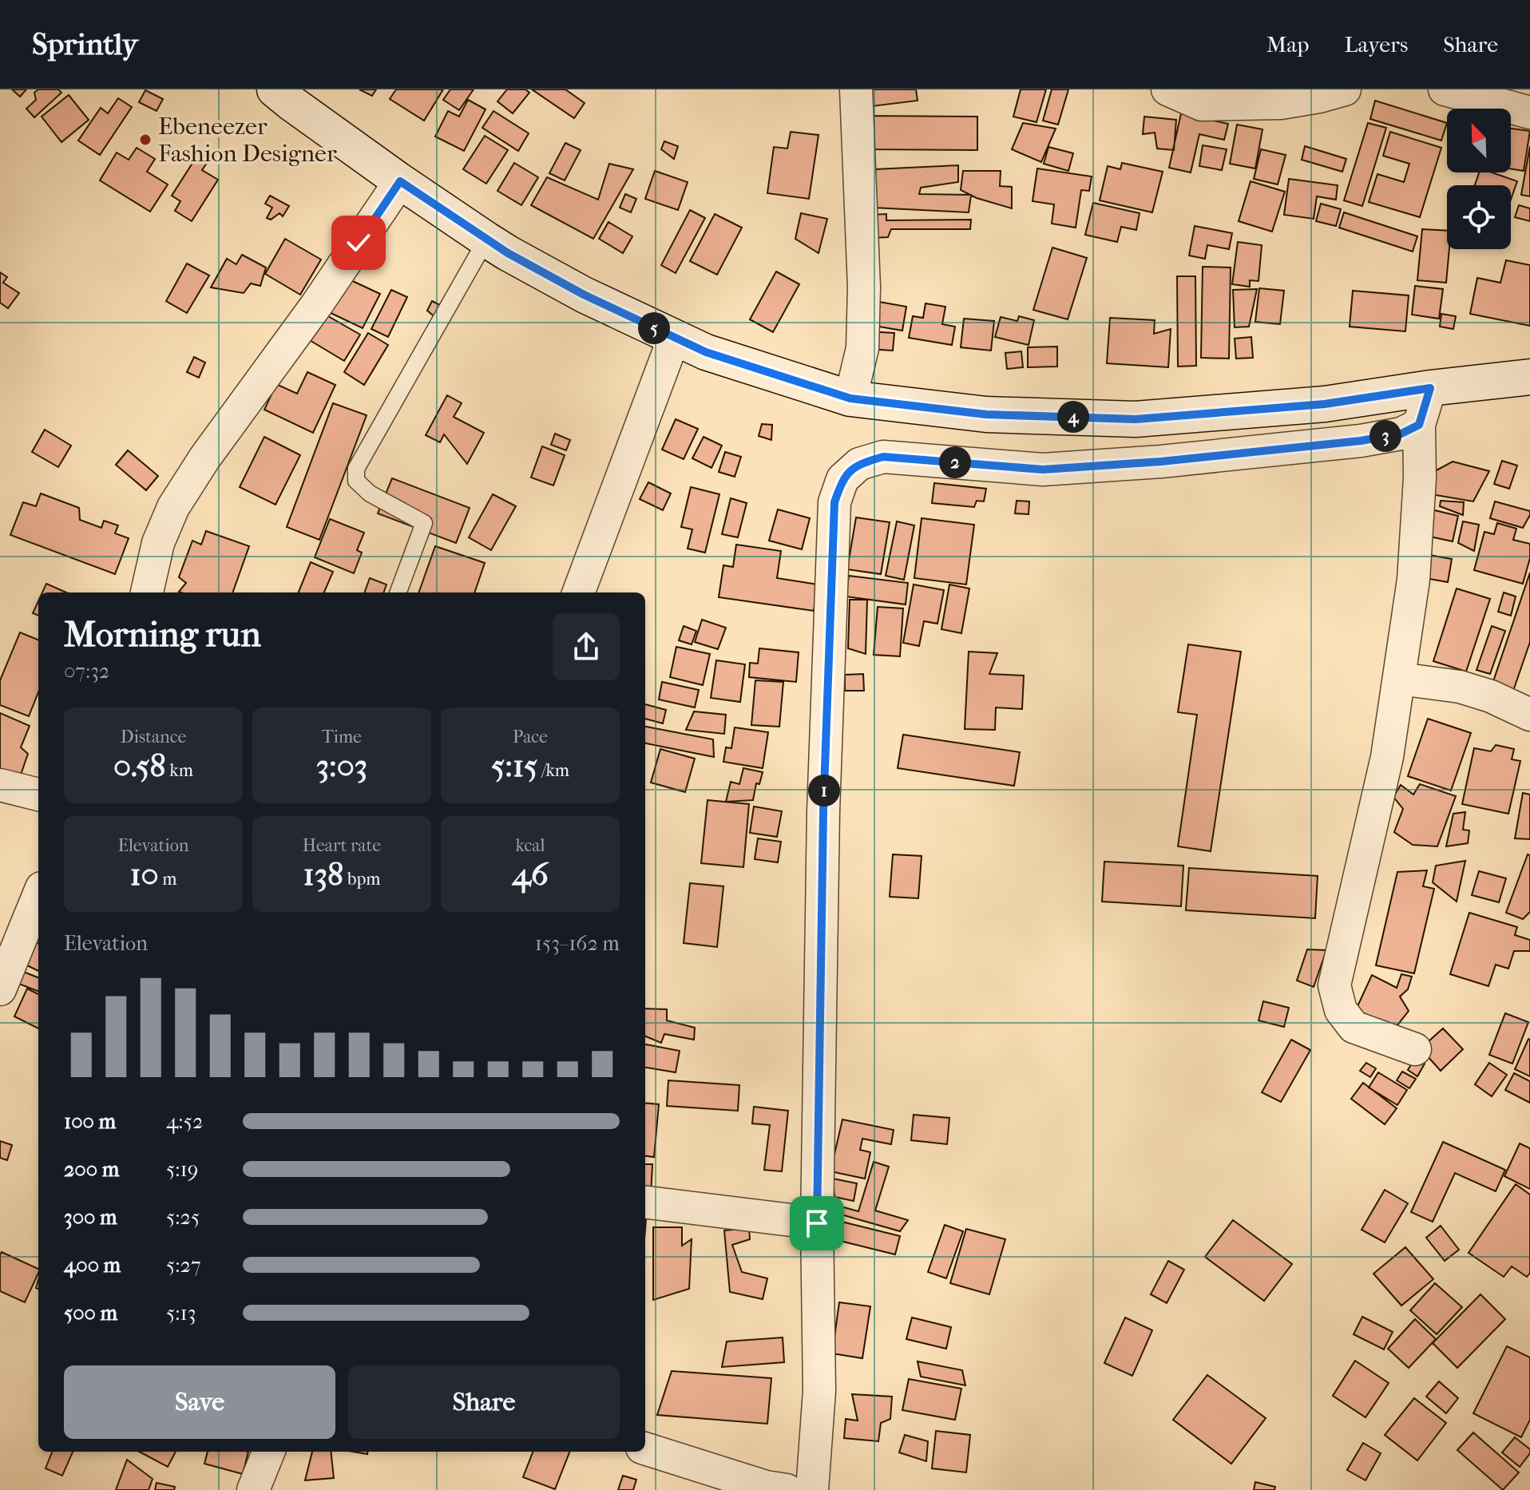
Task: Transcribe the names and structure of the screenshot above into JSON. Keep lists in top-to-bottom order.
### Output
{
  "places": ["Ebeneezer Fashion Designer"],
  "north": "top left",
  "page": {
    "header": "Sprintly",
    "nav": ["Map", "Layers", "Share"],
    "pins": [
      "5",
      "4",
      "3",
      "2",
      "1"
    ],
    "heading": ["Morning run", "07:32"],
    "stats": [
      ["Distance", "0.58 km"],
      ["Time", "3:03"],
      ["Pace", "5:15 /km"],
      ["Elevation", "10 m"],
      ["Heart rate", "138 bpm"],
      ["kcal", "46"]
    ],
    "chart": ["Elevation", "153–162 m"],
    "list": [
      {
        "name": "100 m",
        "note": "4:52"
      },
      {
        "name": "200 m",
        "note": "5:19"
      },
      {
        "name": "300 m",
        "note": "5:25"
      },
      {
        "name": "400 m",
        "note": "5:27"
      },
      {
        "name": "500 m",
        "note": "5:13"
      }
    ],
    "buttons": ["Save", "Share"]
  }
}
